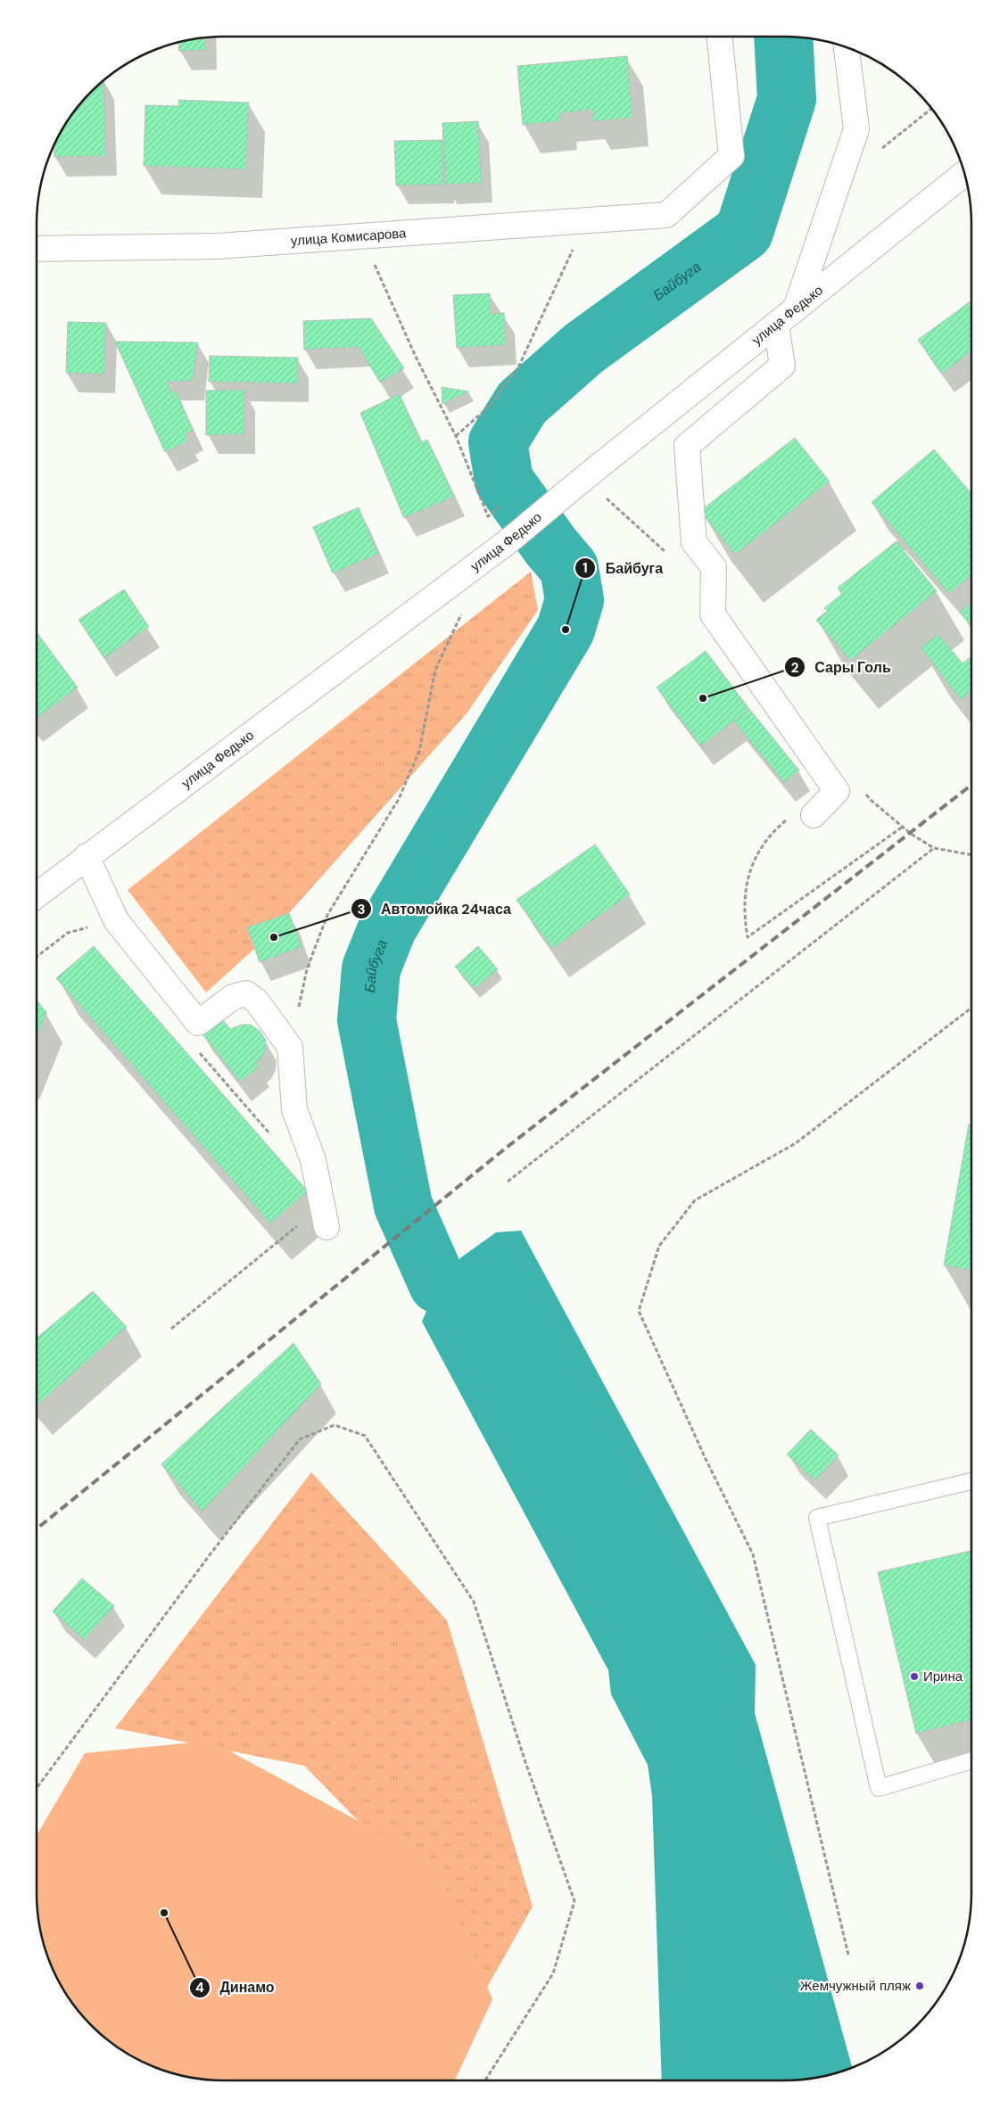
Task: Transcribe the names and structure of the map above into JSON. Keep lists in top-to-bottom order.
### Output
{
  "streets": {
    "street": ["улица Комисарова", "улица Федько"]
  },
  "water": ["Байбуга"],
  "places": [
    "Байбуга",
    "Сары Голь",
    "Автомойка 24часа",
    "Ирина",
    "Динамо",
    "Жемчужный пляж"
  ]
}
